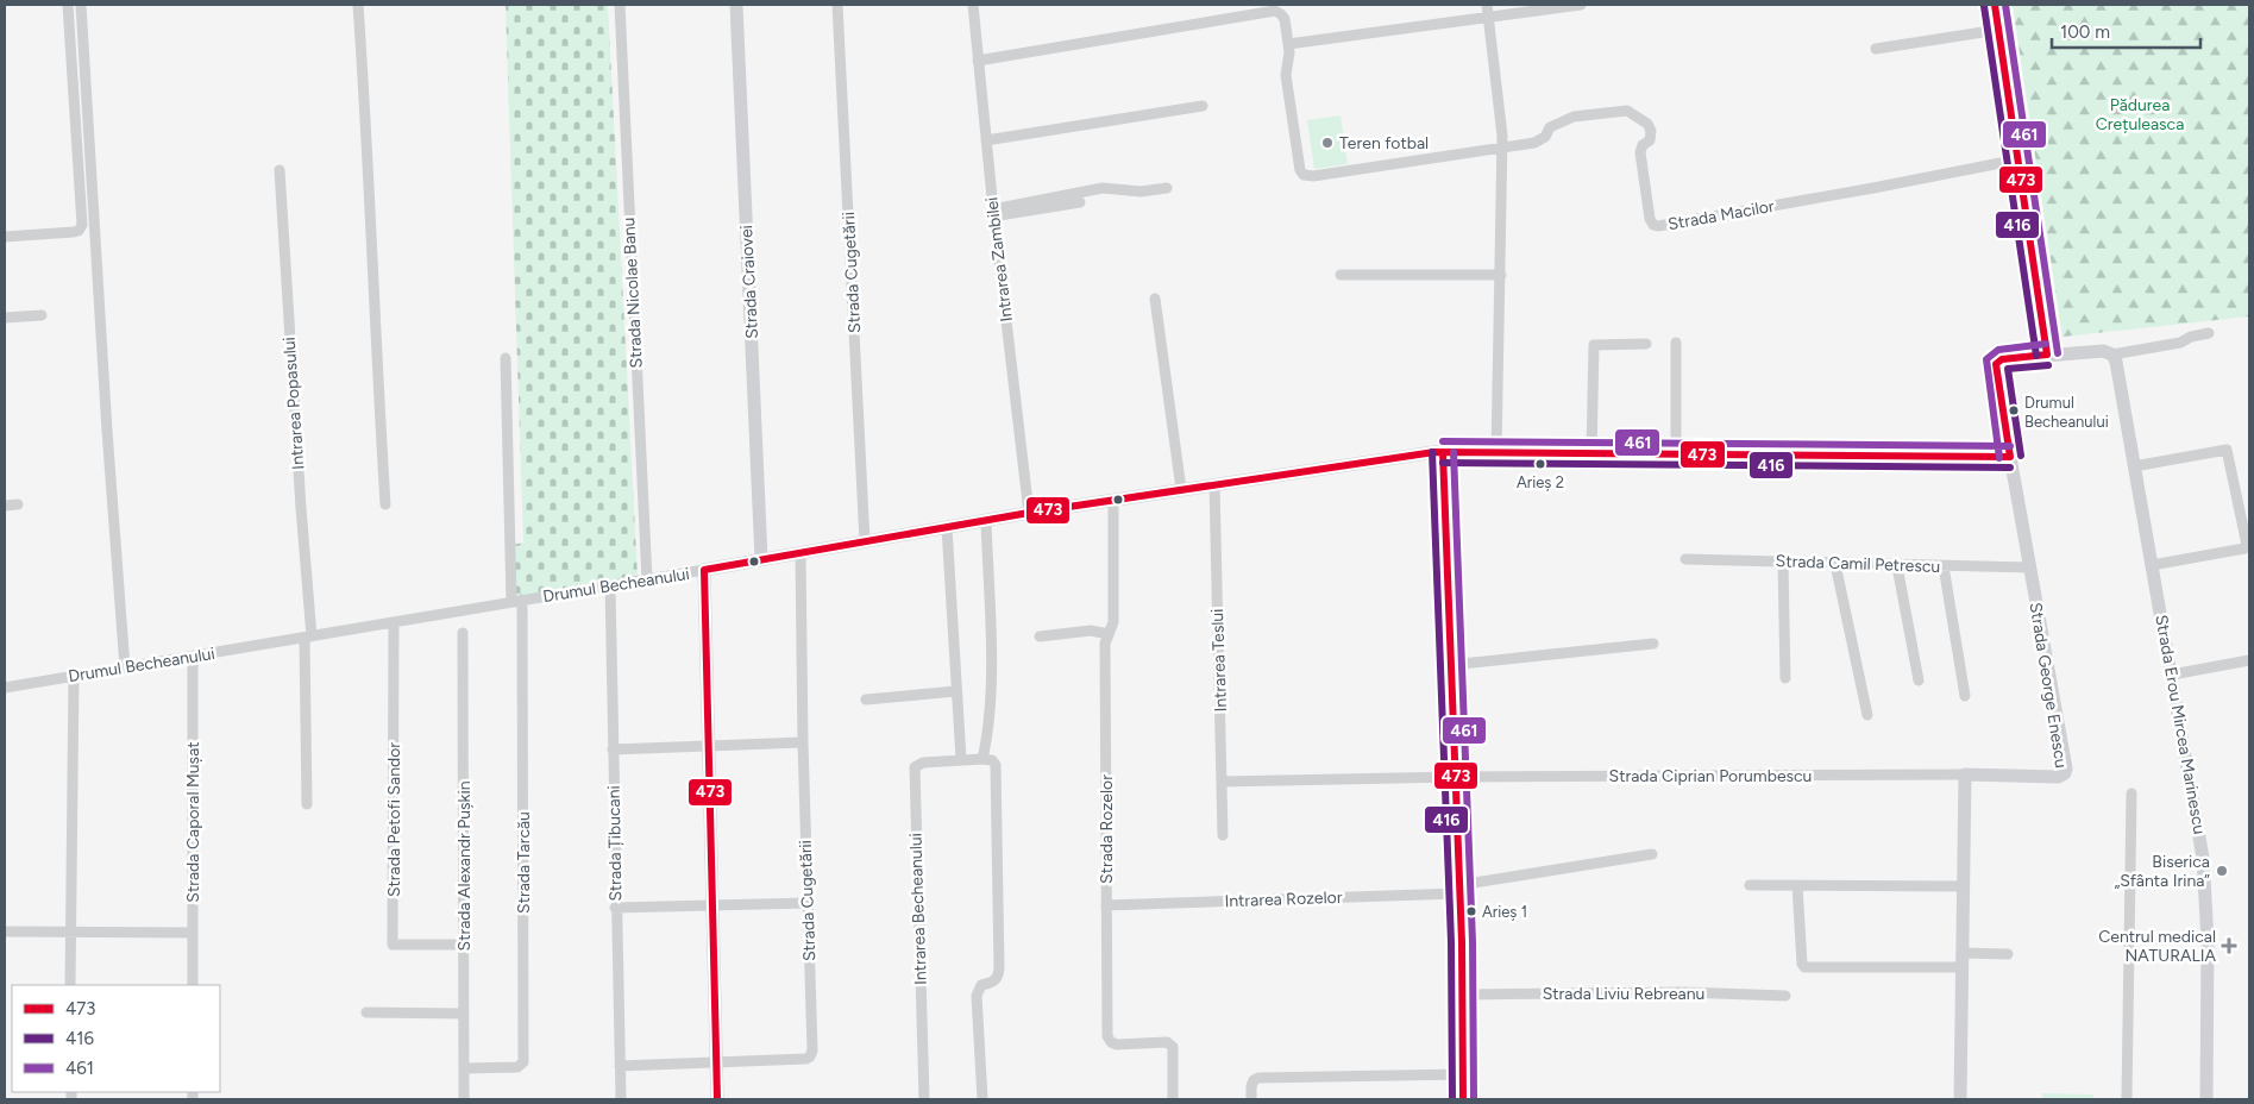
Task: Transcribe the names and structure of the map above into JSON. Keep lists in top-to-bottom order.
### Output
{
  "streets": {
    "street": [
      "Strada Macilor",
      "Intrarea Zambilei",
      "Strada Cugetării",
      "Strada Craiovei",
      "Strada Nicolae Banu",
      "Intrarea Popasului",
      "Strada Camil Petrescu",
      "Drumul Becheanului",
      "Intrarea Teslui",
      "Strada George Enescu",
      "Strada Erou Mircea Marinescu",
      "Strada Ciprian Porumbescu",
      "Strada Petofi Sandor",
      "Strada Caporal Mușat",
      "Strada Rozelor",
      "Strada Țibucani",
      "Strada Tarcău",
      "Strada Alexandr Pușkin",
      "Intrarea Rozelor",
      "Intrarea Becheanului",
      "Strada Liviu Rebreanu"
    ]
  },
  "crossings": [
    ["Intrarea Zambilei", "Drumul Becheanului"],
    ["Strada Cugetării", "Drumul Becheanului"],
    ["Strada Cugetării", "Strada Țibucani"],
    ["Strada Craiovei", "Drumul Becheanului"],
    ["Strada Nicolae Banu", "Drumul Becheanului"],
    ["Intrarea Popasului", "Drumul Becheanului"],
    ["Strada Camil Petrescu", "Strada George Enescu"],
    ["Drumul Becheanului", "Intrarea Teslui"],
    ["Drumul Becheanului", "Strada George Enescu"],
    ["Drumul Becheanului", "Strada Petofi Sandor"],
    ["Drumul Becheanului", "Strada Caporal Mușat"],
    ["Drumul Becheanului", "Strada Rozelor"],
    ["Drumul Becheanului", "Strada Țibucani"],
    ["Drumul Becheanului", "Strada Tarcău"],
    ["Intrarea Teslui", "Strada Ciprian Porumbescu"],
    ["Strada George Enescu", "Strada Erou Mircea Marinescu"],
    ["Strada George Enescu", "Strada Ciprian Porumbescu"],
    ["Strada Petofi Sandor", "Strada Alexandr Pușkin"],
    ["Strada Rozelor", "Intrarea Rozelor"],
    ["Strada Tarcău", "Strada Alexandr Pușkin"]
  ],
  "parks": ["Pădurea Crețuleasca"],
  "places": {
    "other": [
      "Teren fotbal",
      "Drumul Becheanului",
      "Arieș 2",
      "Biserica „Sfânta Irina”",
      "Arieș 1"
    ],
    "health": ["Centrul medical NATURALIA"]
  },
  "lines": ["transit line 473", "transit line 461", "transit line 416"],
  "legend": ["473", "416", "461"],
  "scale_bar": "100 m"
}
